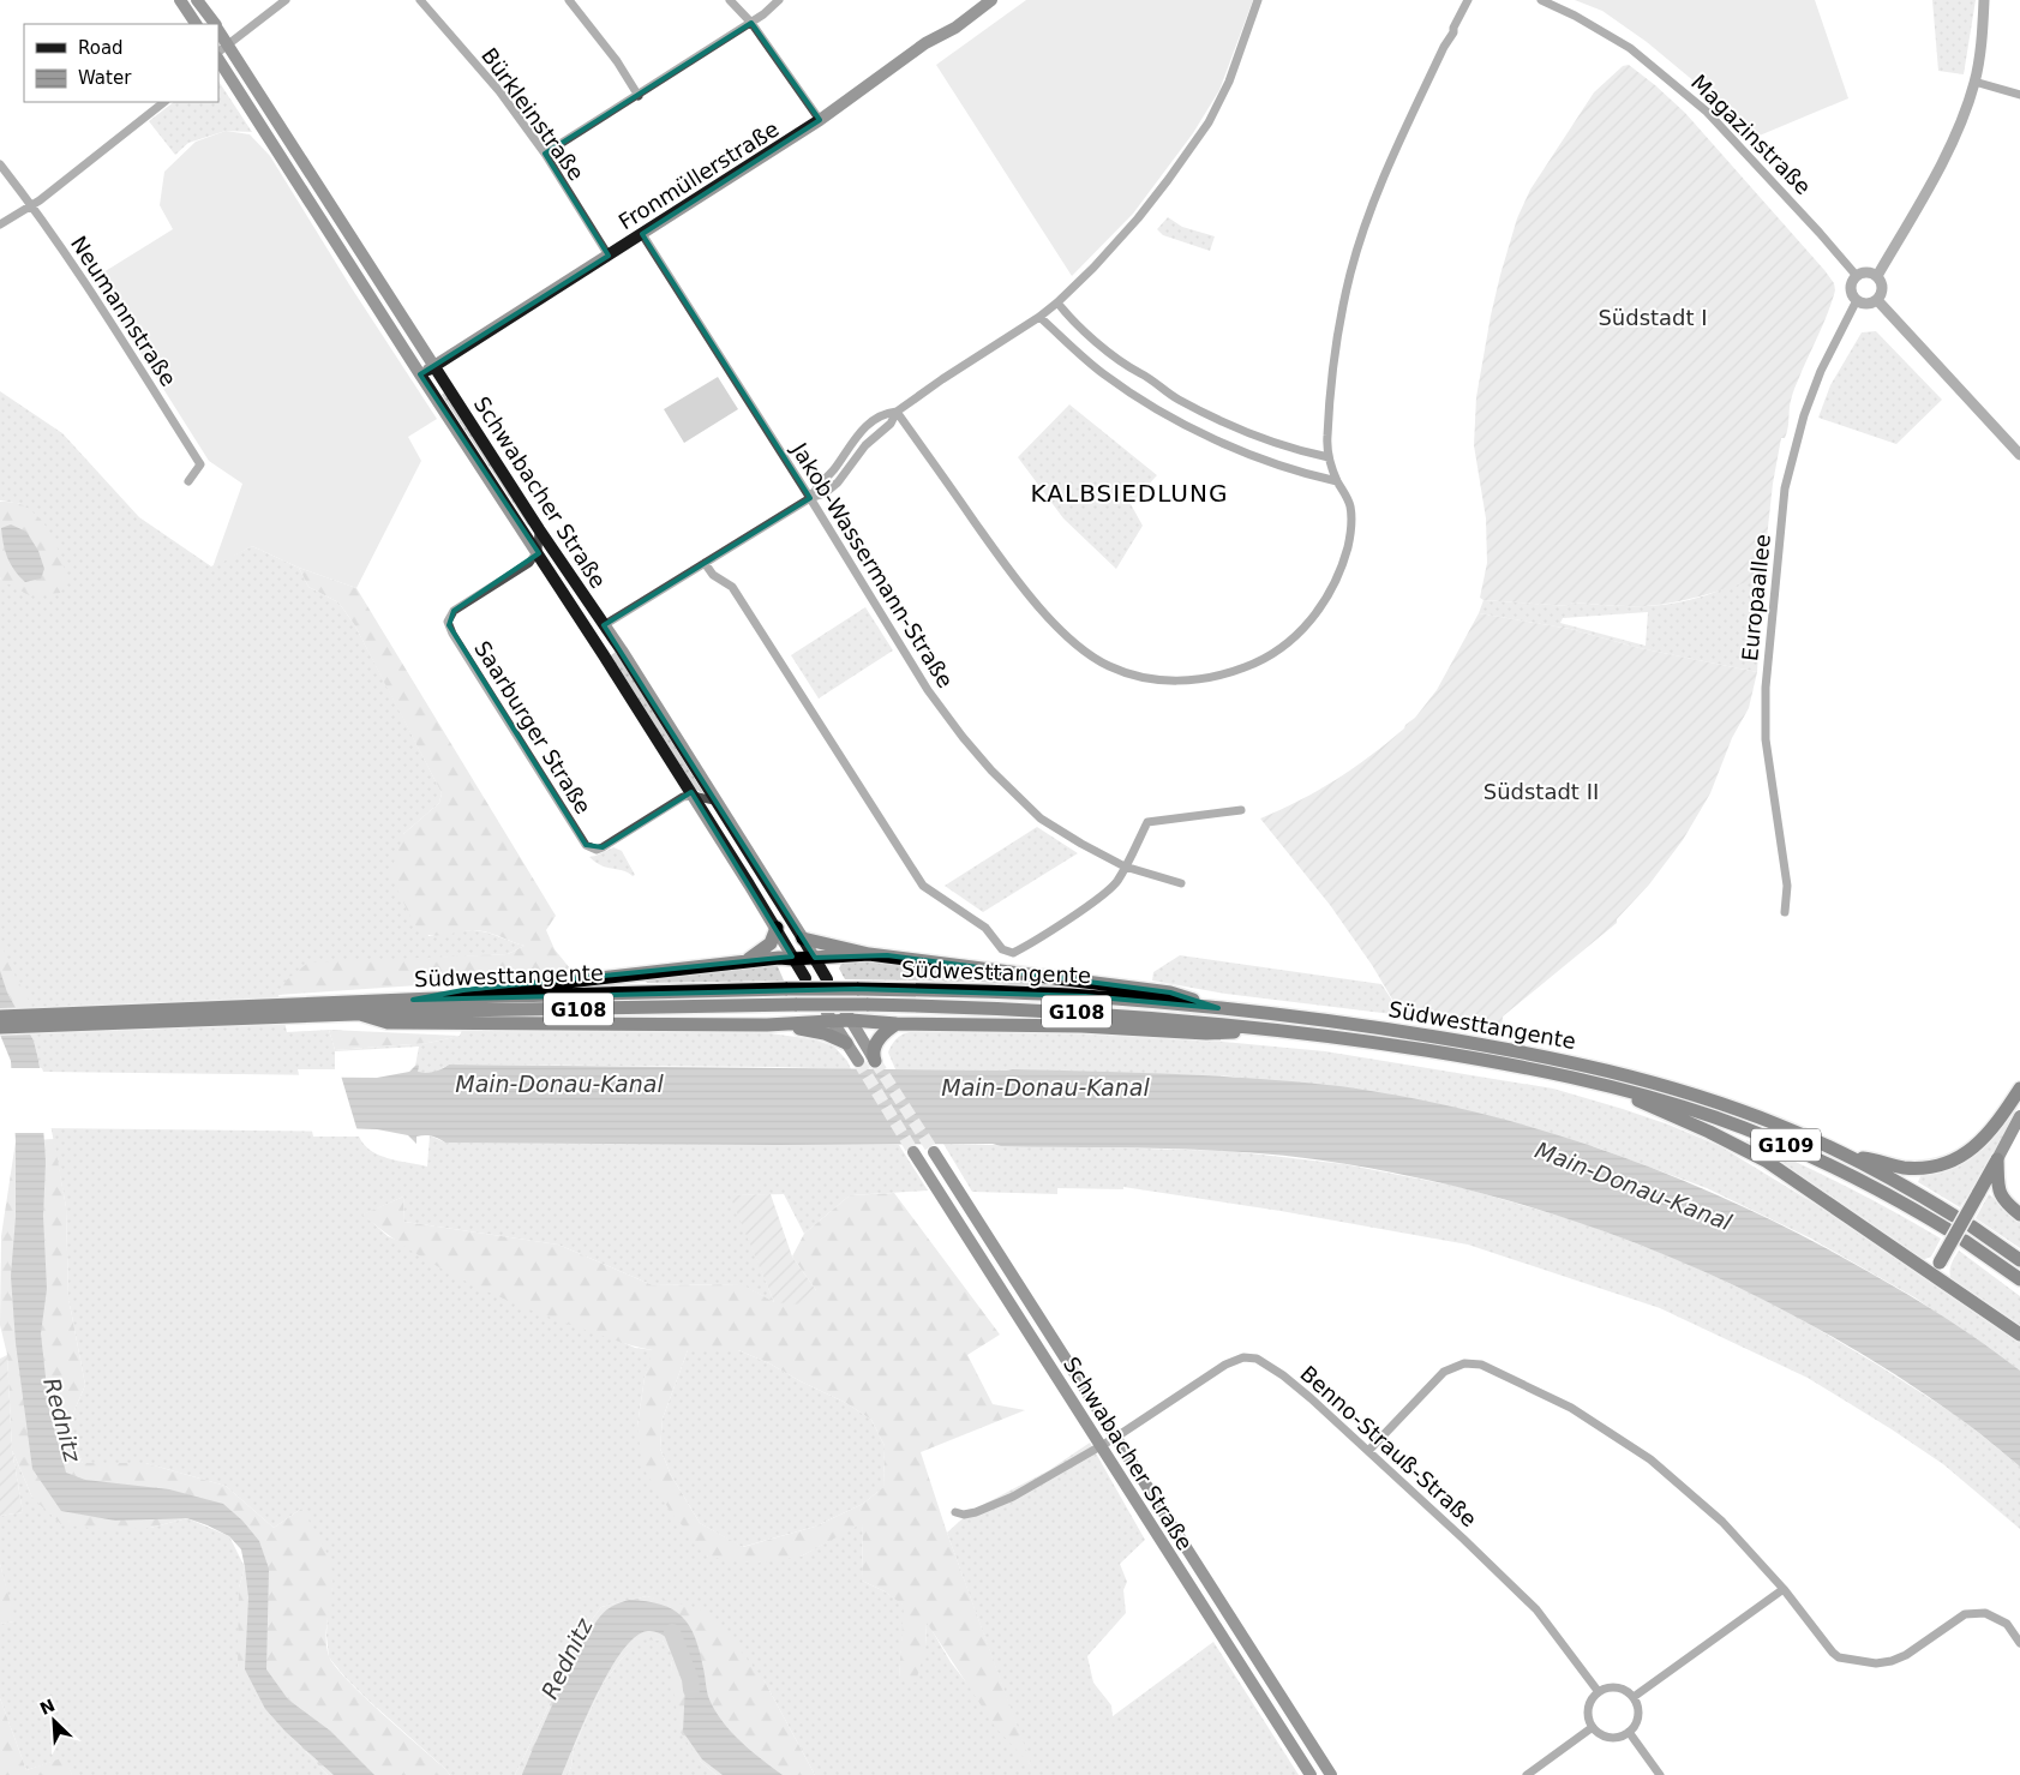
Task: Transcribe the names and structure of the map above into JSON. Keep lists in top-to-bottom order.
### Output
{
  "streets": {
    "highway": ["Südwesttangente", "G108", "G109"],
    "main road": ["Fronmüllerstraße", "Schwabacher Straße"],
    "street": [
      "Bürkleinstraße",
      "Magazinstraße",
      "Neumannstraße",
      "Jakob-Wassermann-Straße",
      "Europaallee",
      "Saarburger Straße",
      "Benno-Strauß-Straße"
    ]
  },
  "crossings": [
    ["Bürkleinstraße", "Fronmüllerstraße"],
    ["Magazinstraße", "Europaallee"],
    ["Fronmüllerstraße", "Schwabacher Straße"],
    ["Fronmüllerstraße", "Jakob-Wassermann-Straße"],
    ["Schwabacher Straße", "Saarburger Straße"],
    ["Schwabacher Straße", "Benno-Strauß-Straße"]
  ],
  "districts": ["KALBSIEDLUNG"],
  "water": ["Main-Donau-Kanal", "Rednitz"],
  "parks": ["Südstadt I", "Südstadt II"],
  "legend": ["Road", "Water"],
  "north": "top left"
}
